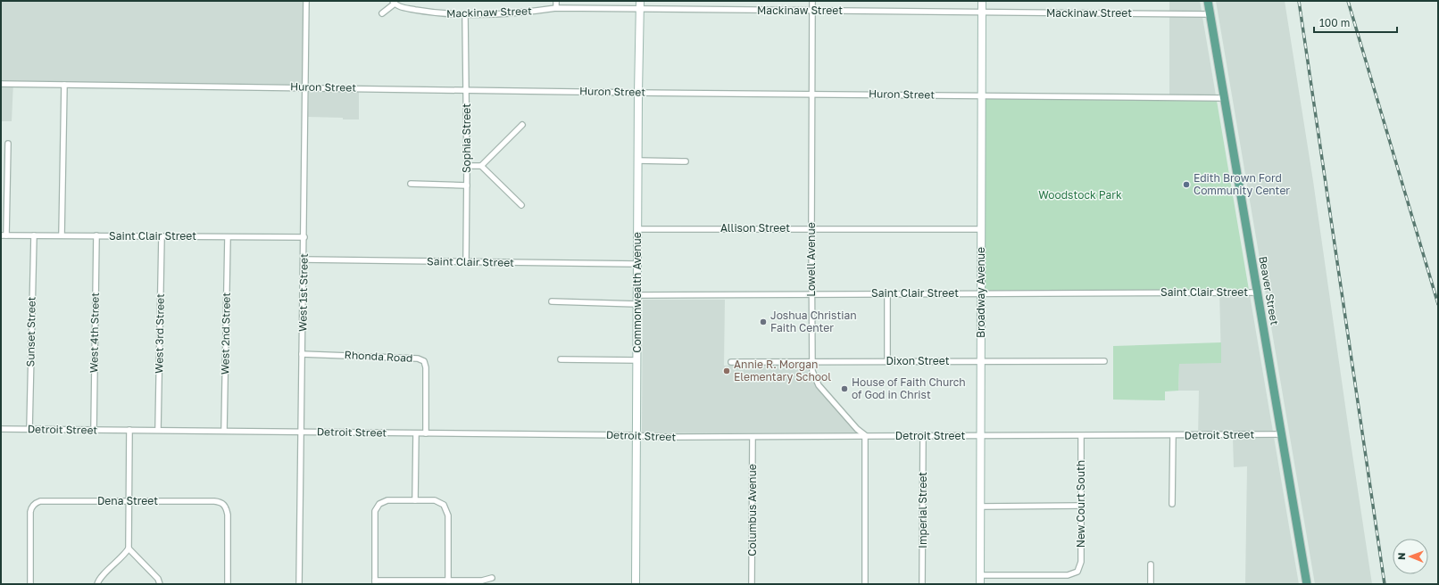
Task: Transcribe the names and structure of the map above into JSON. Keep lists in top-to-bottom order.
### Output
{
  "streets": {
    "main road": ["Beaver Street", "Commonwealth Avenue", "Broadway Avenue"],
    "street": [
      "Mackinaw Street",
      "Huron Street",
      "Sophia Street",
      "Allison Street",
      "Saint Clair Street",
      "Lowell Avenue",
      "West 1st Street",
      "Sunset Street",
      "West 4th Street",
      "West 3rd Street",
      "West 2nd Street",
      "Rhonda Road",
      "Dixon Street",
      "Detroit Street",
      "Dena Street",
      "New Court South",
      "Columbus Avenue",
      "Imperial Street"
    ]
  },
  "crossings": [
    ["Mackinaw Street", "Sophia Street"],
    ["Mackinaw Street", "Lowell Avenue"],
    ["Mackinaw Street", "Beaver Street"],
    ["Mackinaw Street", "Commonwealth Avenue"],
    ["Mackinaw Street", "Broadway Avenue"],
    ["Huron Street", "Sophia Street"],
    ["Huron Street", "Lowell Avenue"],
    ["Huron Street", "Beaver Street"],
    ["Huron Street", "West 1st Street"],
    ["Huron Street", "Commonwealth Avenue"],
    ["Huron Street", "Broadway Avenue"],
    ["Sophia Street", "Saint Clair Street"],
    ["Allison Street", "Lowell Avenue"],
    ["Allison Street", "Commonwealth Avenue"],
    ["Allison Street", "Broadway Avenue"],
    ["Saint Clair Street", "Lowell Avenue"],
    ["Saint Clair Street", "Beaver Street"],
    ["Saint Clair Street", "West 1st Street"],
    ["Saint Clair Street", "Commonwealth Avenue"],
    ["Saint Clair Street", "Broadway Avenue"],
    ["Saint Clair Street", "Sunset Street"],
    ["Saint Clair Street", "West 4th Street"],
    ["Saint Clair Street", "West 3rd Street"],
    ["Saint Clair Street", "West 2nd Street"],
    ["Lowell Avenue", "Dixon Street"],
    ["Lowell Avenue", "Detroit Street"],
    ["Beaver Street", "Detroit Street"],
    ["West 1st Street", "Rhonda Road"],
    ["West 1st Street", "Detroit Street"],
    ["Commonwealth Avenue", "Detroit Street"],
    ["Broadway Avenue", "Dixon Street"],
    ["Broadway Avenue", "Detroit Street"],
    ["Broadway Avenue", "New Court South"],
    ["Sunset Street", "Detroit Street"],
    ["West 4th Street", "Detroit Street"],
    ["West 3rd Street", "Detroit Street"],
    ["West 2nd Street", "Detroit Street"],
    ["Rhonda Road", "Detroit Street"],
    ["Detroit Street", "New Court South"],
    ["Detroit Street", "Columbus Avenue"],
    ["Detroit Street", "Imperial Street"]
  ],
  "parks": ["Woodstock Park"],
  "places": [
    "Edith Brown Ford Community Center",
    "Joshua Christian Faith Center",
    "Annie R. Morgan Elementary School",
    "House of Faith Church of God in Christ"
  ],
  "scale_bar": "100 m",
  "north": "left"
}
